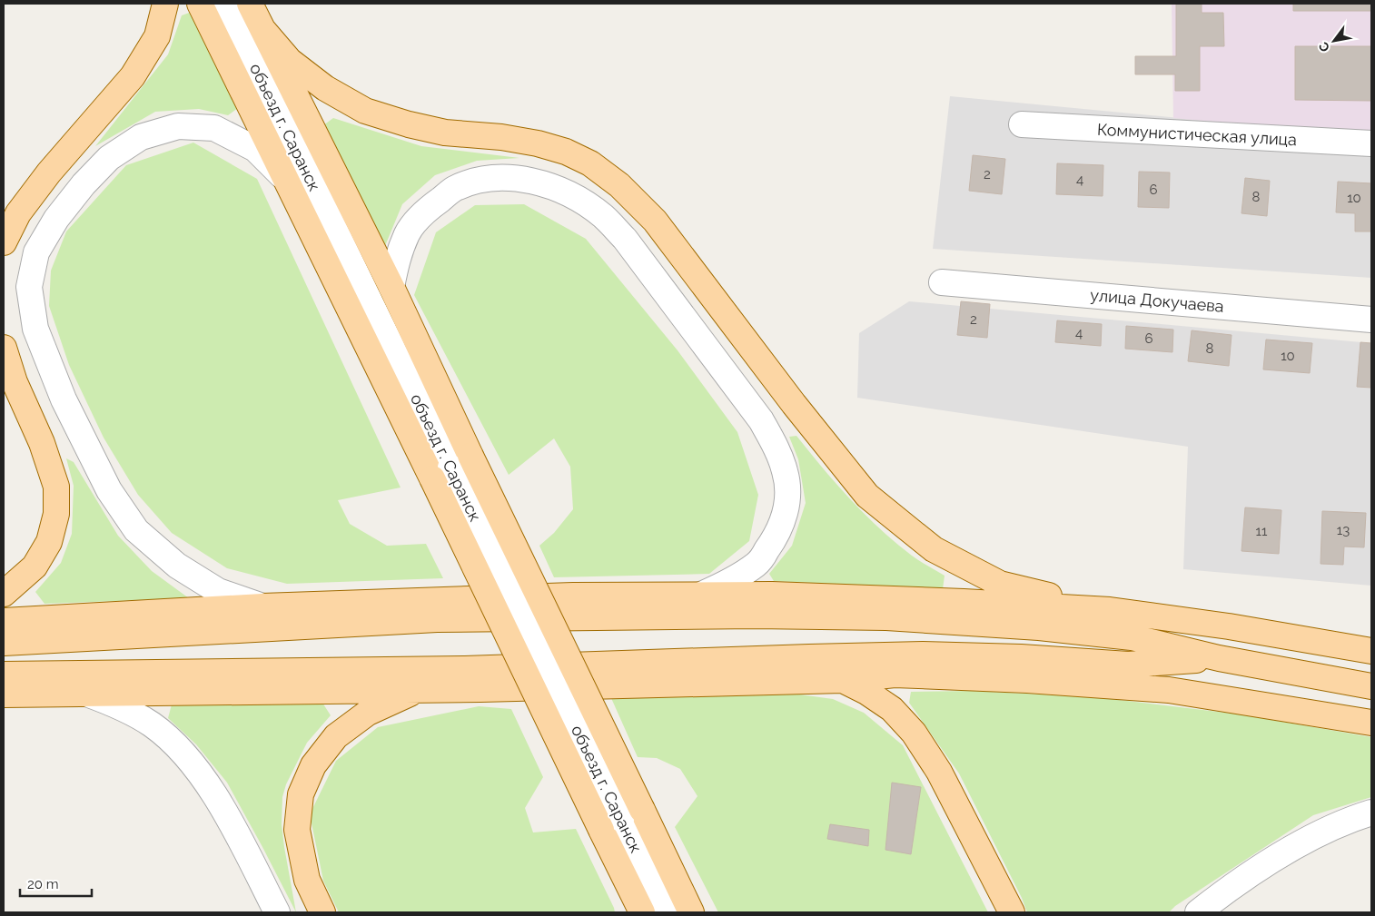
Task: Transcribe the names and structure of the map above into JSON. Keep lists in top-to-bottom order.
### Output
{
  "streets": {
    "street": ["объезд г. Саранск", "Коммунистическая улица", "улица Докучаева"]
  },
  "house_numbers": [
    "2",
    "4",
    "6",
    "8",
    "10",
    "2",
    "4",
    "6",
    "8",
    "10",
    "13",
    "11"
  ],
  "scale_bar": "20 m",
  "north": "bottom left"
}
